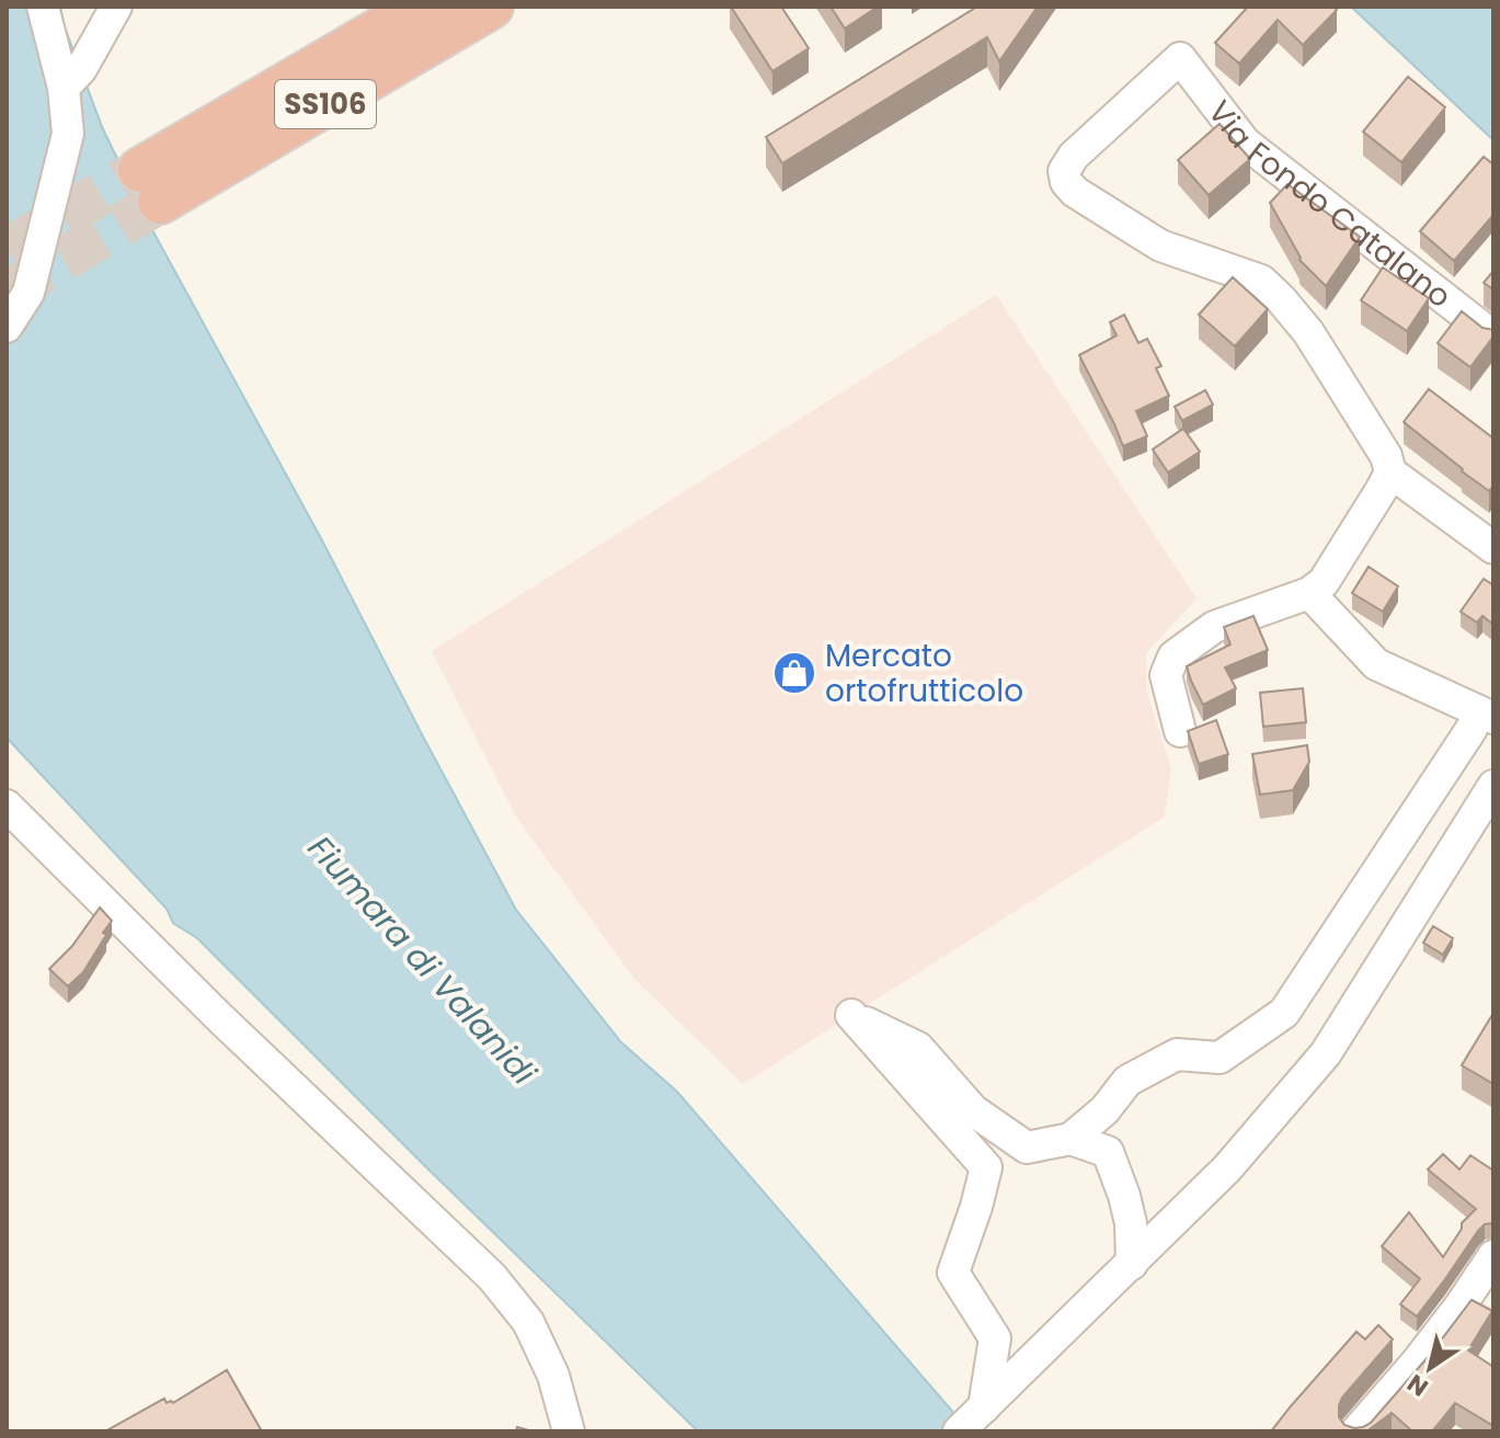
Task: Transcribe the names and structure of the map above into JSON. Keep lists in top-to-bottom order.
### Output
{
  "streets": {
    "highway": ["SS106"],
    "street": ["Via Fondo Catalano"]
  },
  "water": ["Fiumara di Valanidi"],
  "places": {
    "shop": ["Mercato ortofrutticolo"]
  },
  "north": "bottom left"
}
